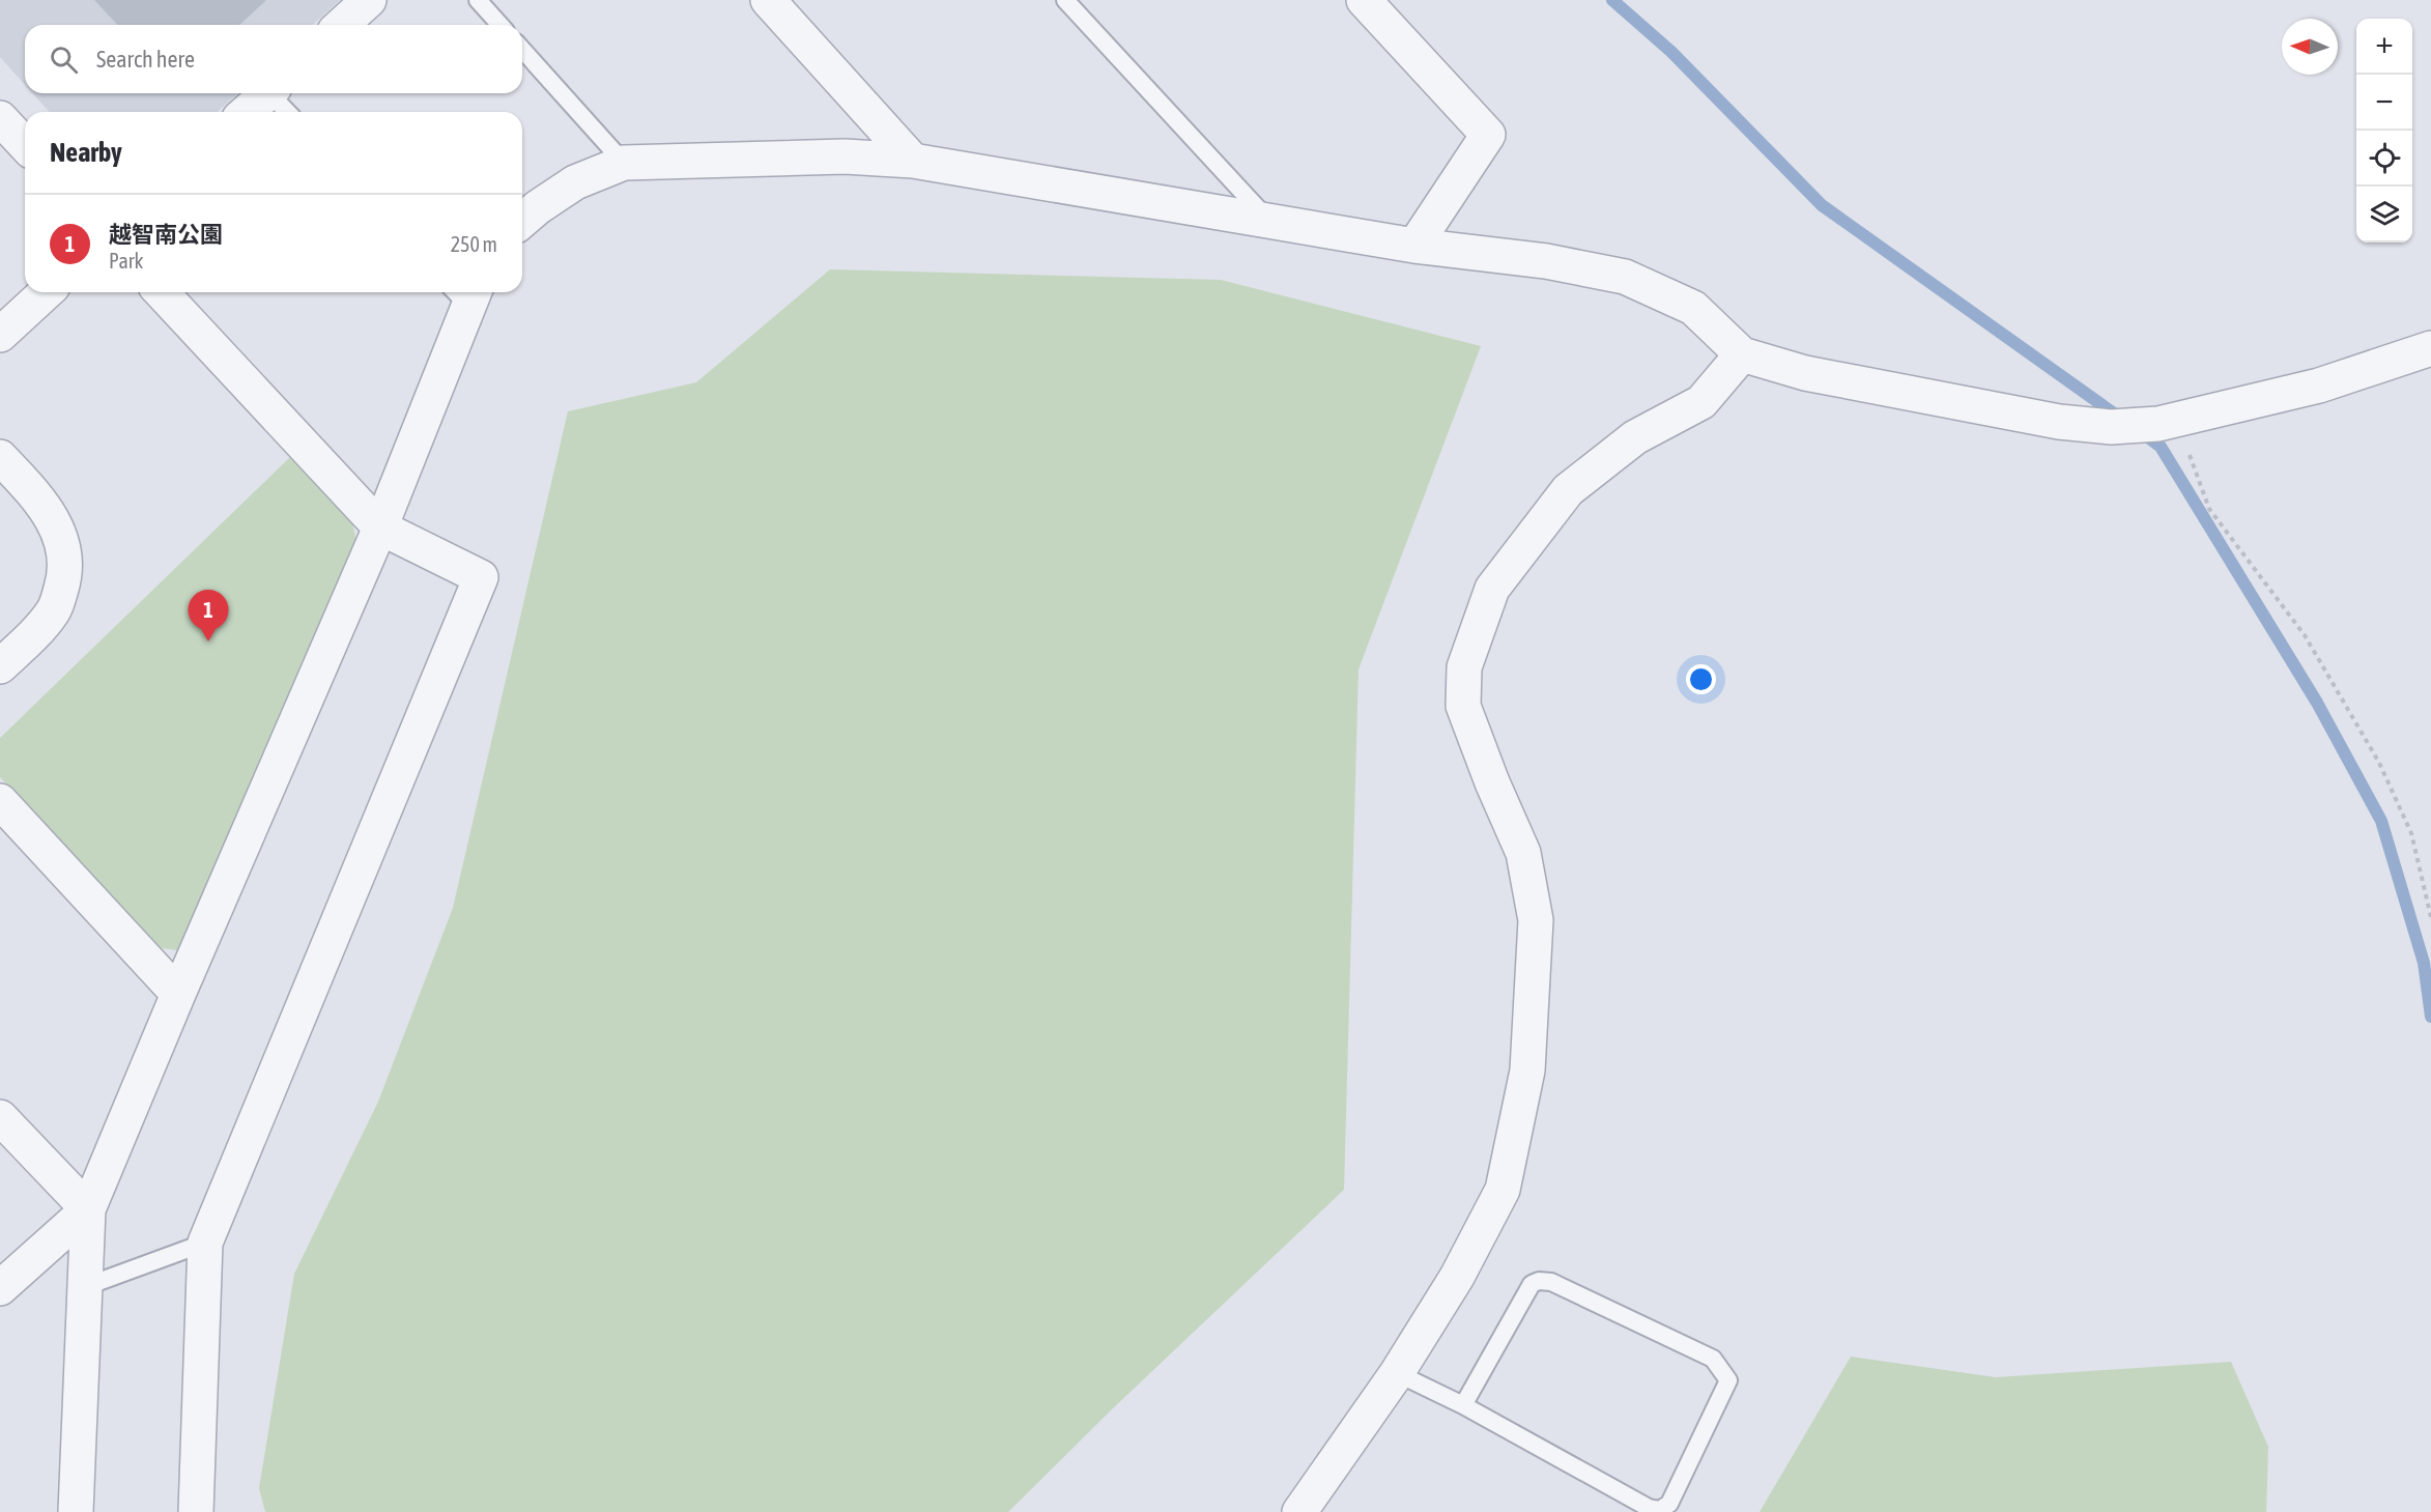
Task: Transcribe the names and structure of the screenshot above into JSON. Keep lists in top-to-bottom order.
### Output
{
  "north": "left",
  "page": {
    "map_buttons": ["+", "−"],
    "search": "Search here",
    "heading": "Nearby",
    "list": [
      {
        "mark": "1",
        "name": "越智南公園",
        "note": "Park",
        "value": "250 m"
      }
    ],
    "pins": "1"
  }
}
